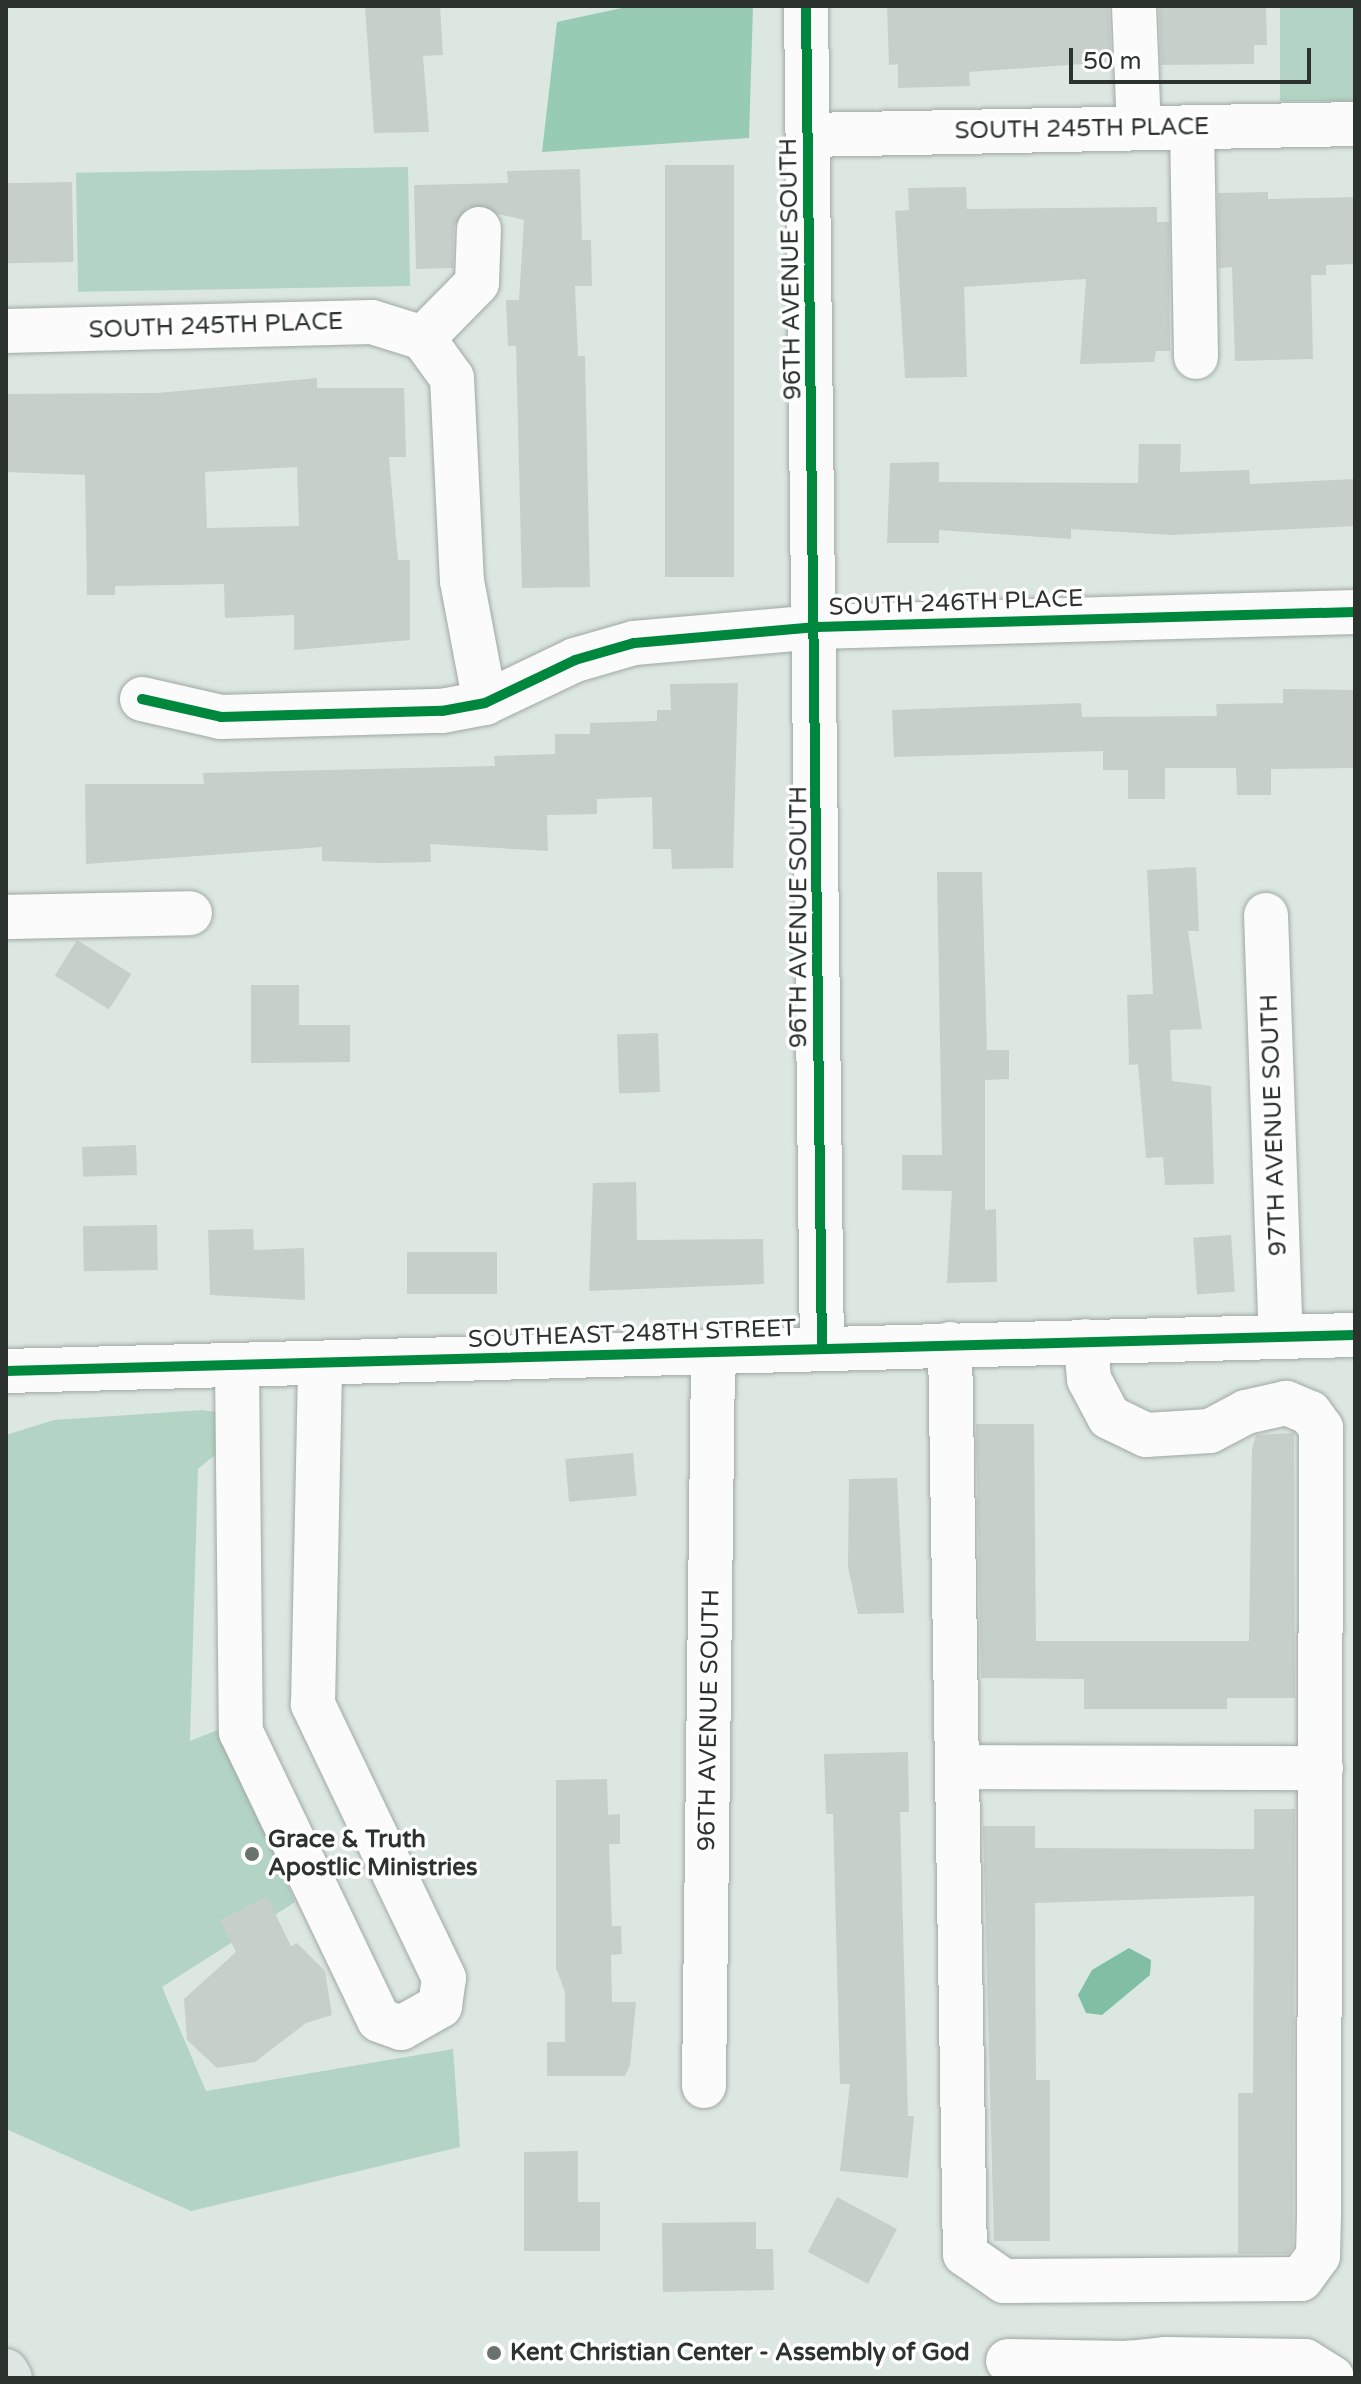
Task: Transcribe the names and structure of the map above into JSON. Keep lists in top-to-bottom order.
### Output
{
  "streets": {
    "street": [
      "SOUTH 245TH PLACE",
      "96TH AVENUE SOUTH",
      "SOUTH 246TH PLACE",
      "97TH AVENUE SOUTH",
      "SOUTHEAST 248TH STREET"
    ]
  },
  "crossings": [
    ["SOUTH 245TH PLACE", "96TH AVENUE SOUTH"],
    ["96TH AVENUE SOUTH", "SOUTH 246TH PLACE"],
    ["96TH AVENUE SOUTH", "SOUTHEAST 248TH STREET"],
    ["97TH AVENUE SOUTH", "SOUTHEAST 248TH STREET"]
  ],
  "places": ["Grace & Truth Apostlic Ministries", "Kent Christian Center - Assembly of God"],
  "scale_bar": "50 m"
}
